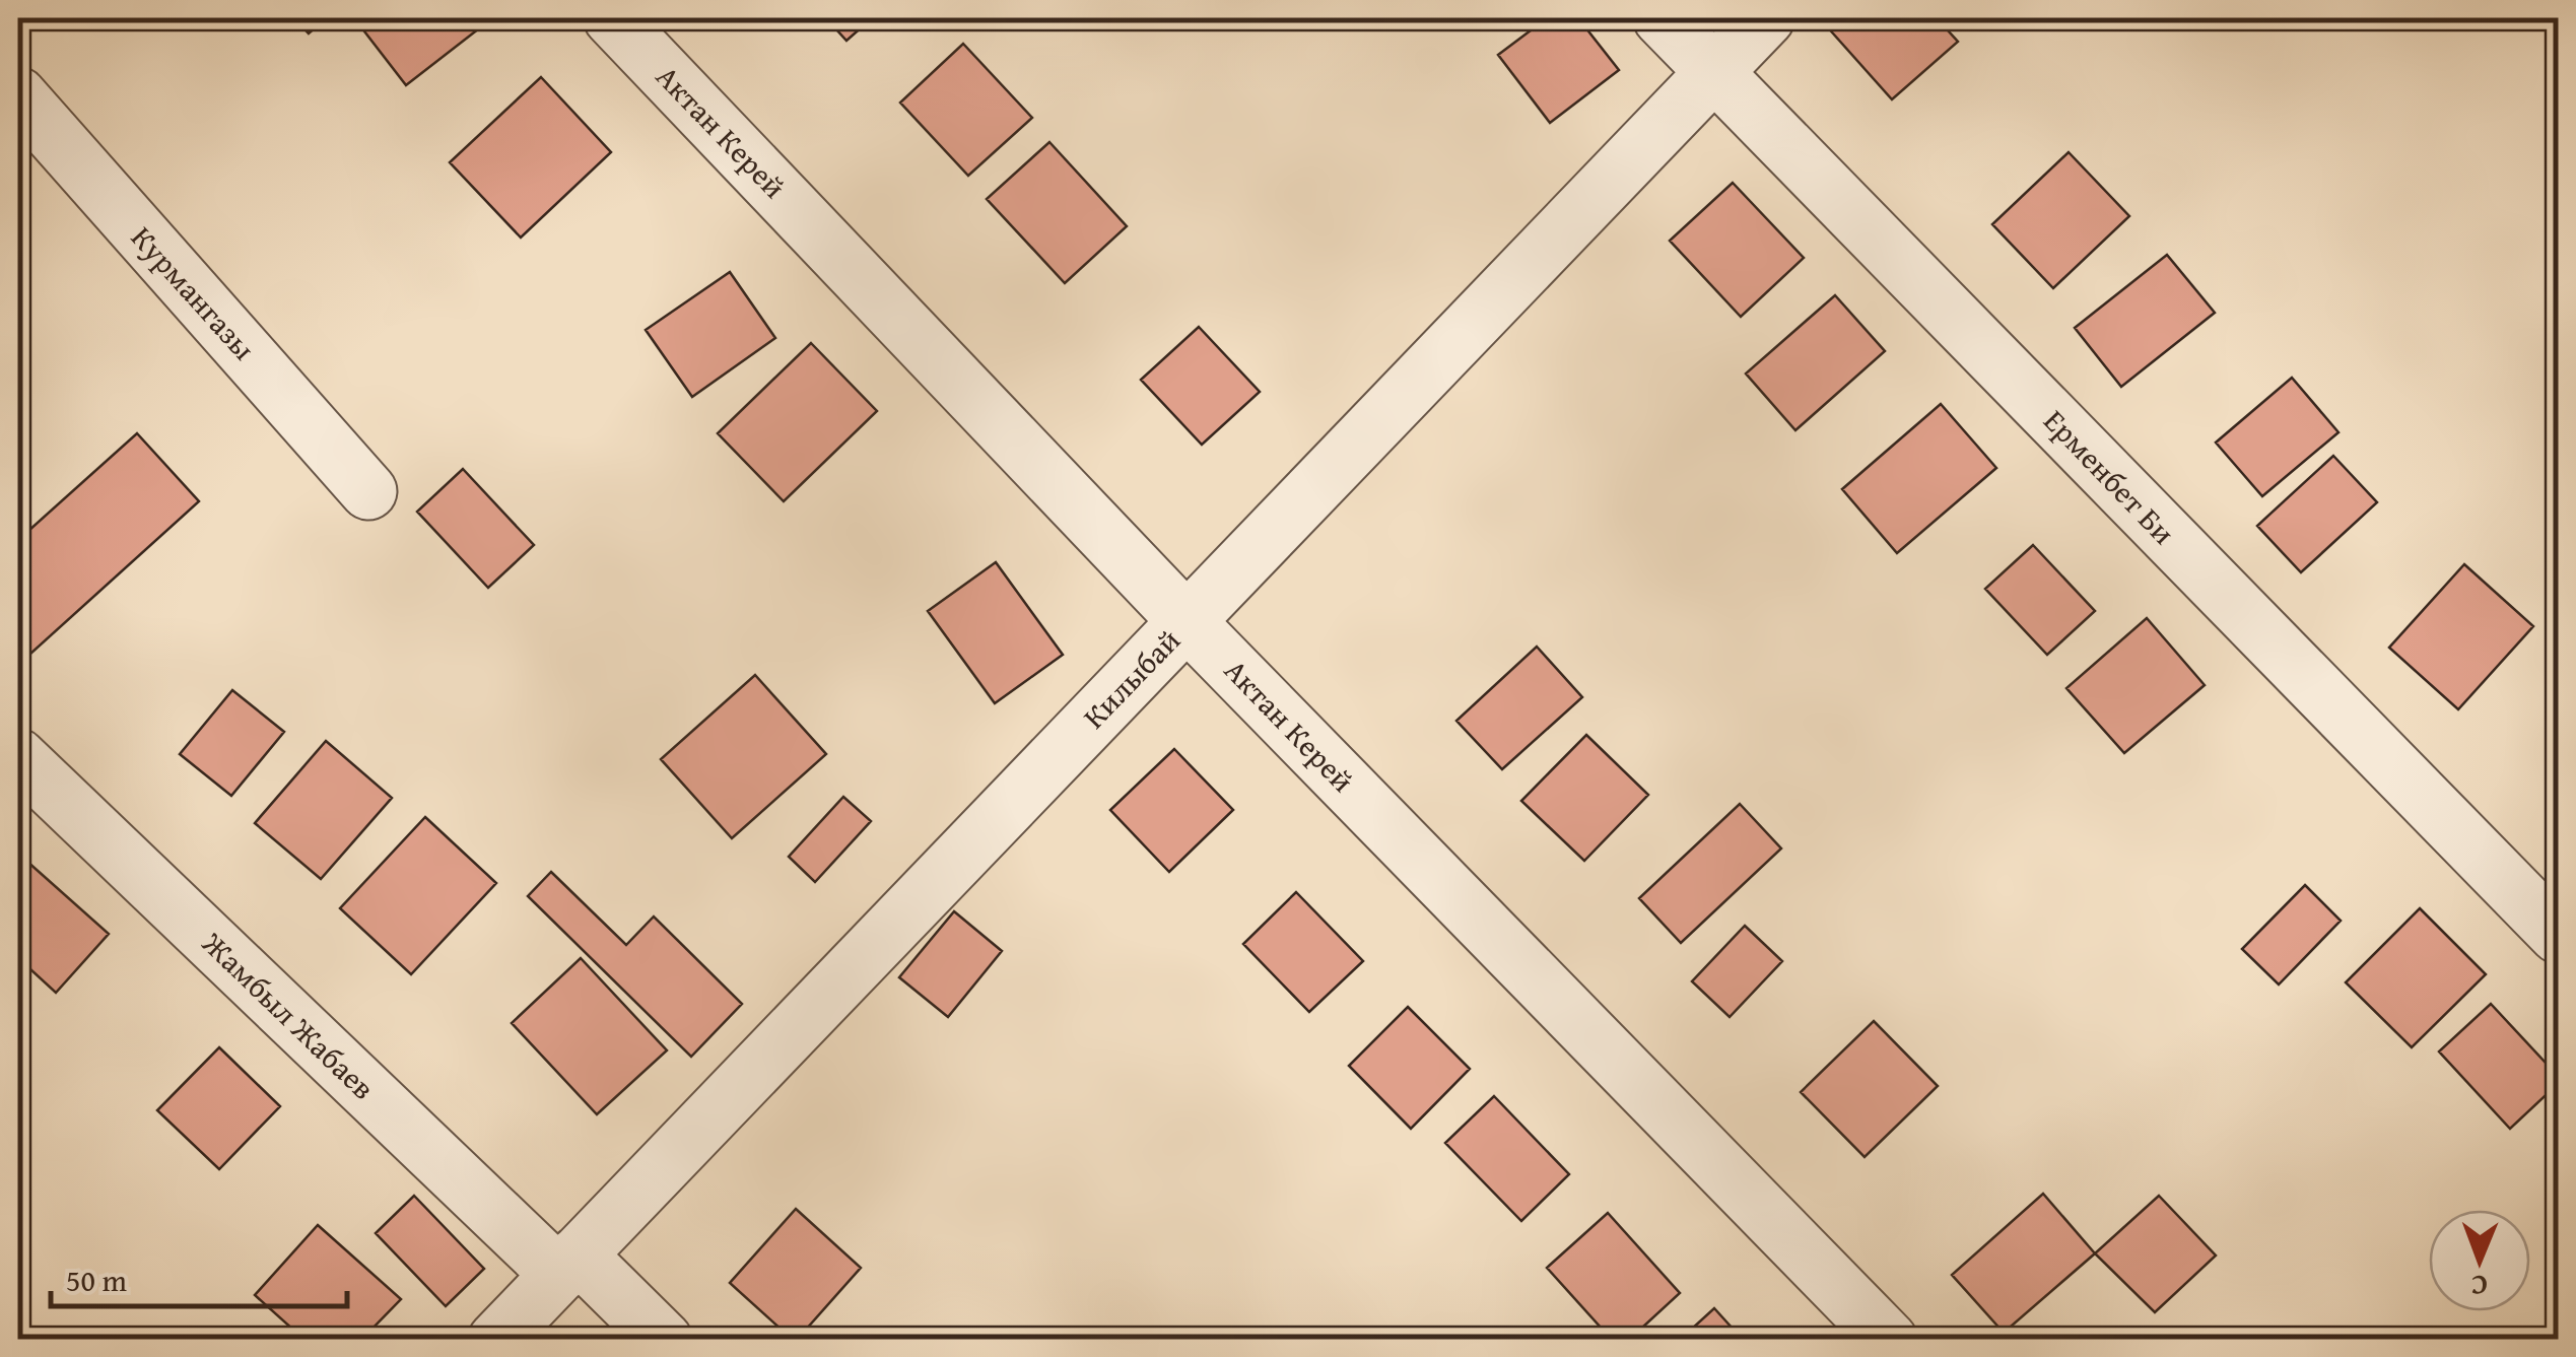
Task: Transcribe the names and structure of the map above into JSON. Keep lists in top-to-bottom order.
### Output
{
  "streets": {
    "street": [
      "Актан Керей",
      "Курмангазы",
      "Ерменбет Би",
      "Килыбай",
      "Жамбыл Жабаев"
    ]
  },
  "crossings": [
    ["Актан Керей", "Килыбай"],
    ["Ерменбет Би", "Килыбай"],
    ["Килыбай", "Жамбыл Жабаев"]
  ],
  "scale_bar": "50 m",
  "north": "bottom"
}
